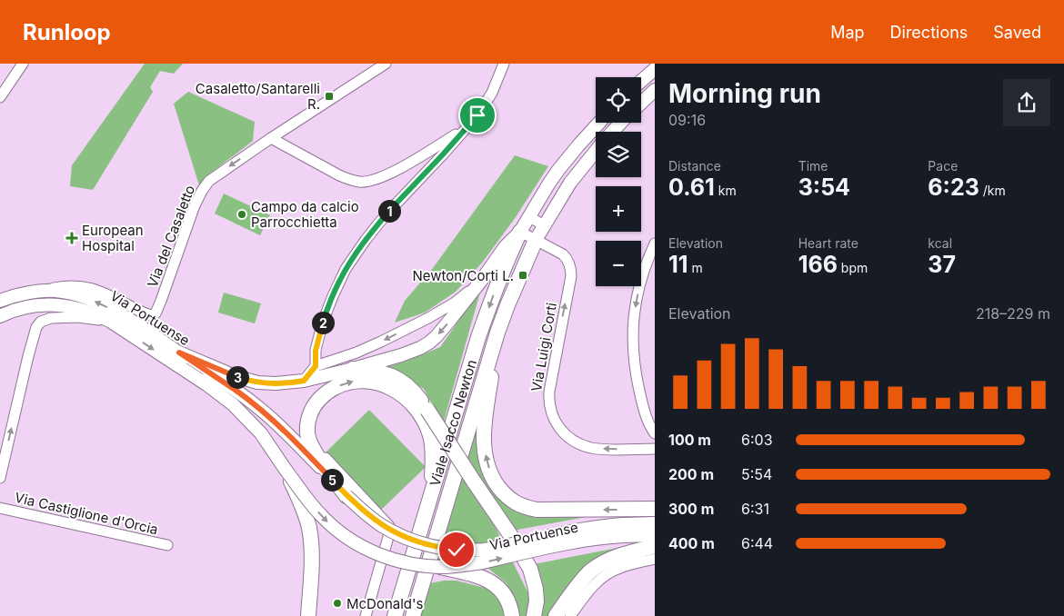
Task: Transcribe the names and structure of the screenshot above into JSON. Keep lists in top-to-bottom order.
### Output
{
  "streets": {
    "highway": ["Viale Isacco Newton"],
    "main road": ["Via Portuense"],
    "street": ["Via del Casaletto", "Via Luigi Corti", "Via Castiglione d'Orcia"]
  },
  "crossings": [
    ["Via del Casaletto", "Via Portuense"],
    ["Via Luigi Corti", "Viale Isacco Newton"]
  ],
  "one_way": ["Via del Casaletto"],
  "places": {
    "transit": ["Casaletto/Santarelli R.", "Newton/Corti L."],
    "other": ["Campo da calcio Parrocchietta", "McDonald's"],
    "health": ["European Hospital"]
  },
  "page": {
    "header": "Runloop",
    "nav": ["Map", "Directions", "Saved"],
    "heading": ["Morning run", "09:16"],
    "map_buttons": ["+", "−"],
    "stats": [
      ["Distance", "0.61 km"],
      ["Time", "3:54"],
      ["Pace", "6:23 /km"],
      ["Elevation", "11 m"],
      ["Heart rate", "166 bpm"],
      ["kcal", "37"]
    ],
    "pins": [
      "1",
      "2",
      "3",
      "5"
    ],
    "chart": ["Elevation", "218–229 m"],
    "list": [
      {
        "name": "100 m",
        "note": "6:03"
      },
      {
        "name": "200 m",
        "note": "5:54"
      },
      {
        "name": "300 m",
        "note": "6:31"
      },
      {
        "name": "400 m",
        "note": "6:44"
      }
    ]
  }
}
